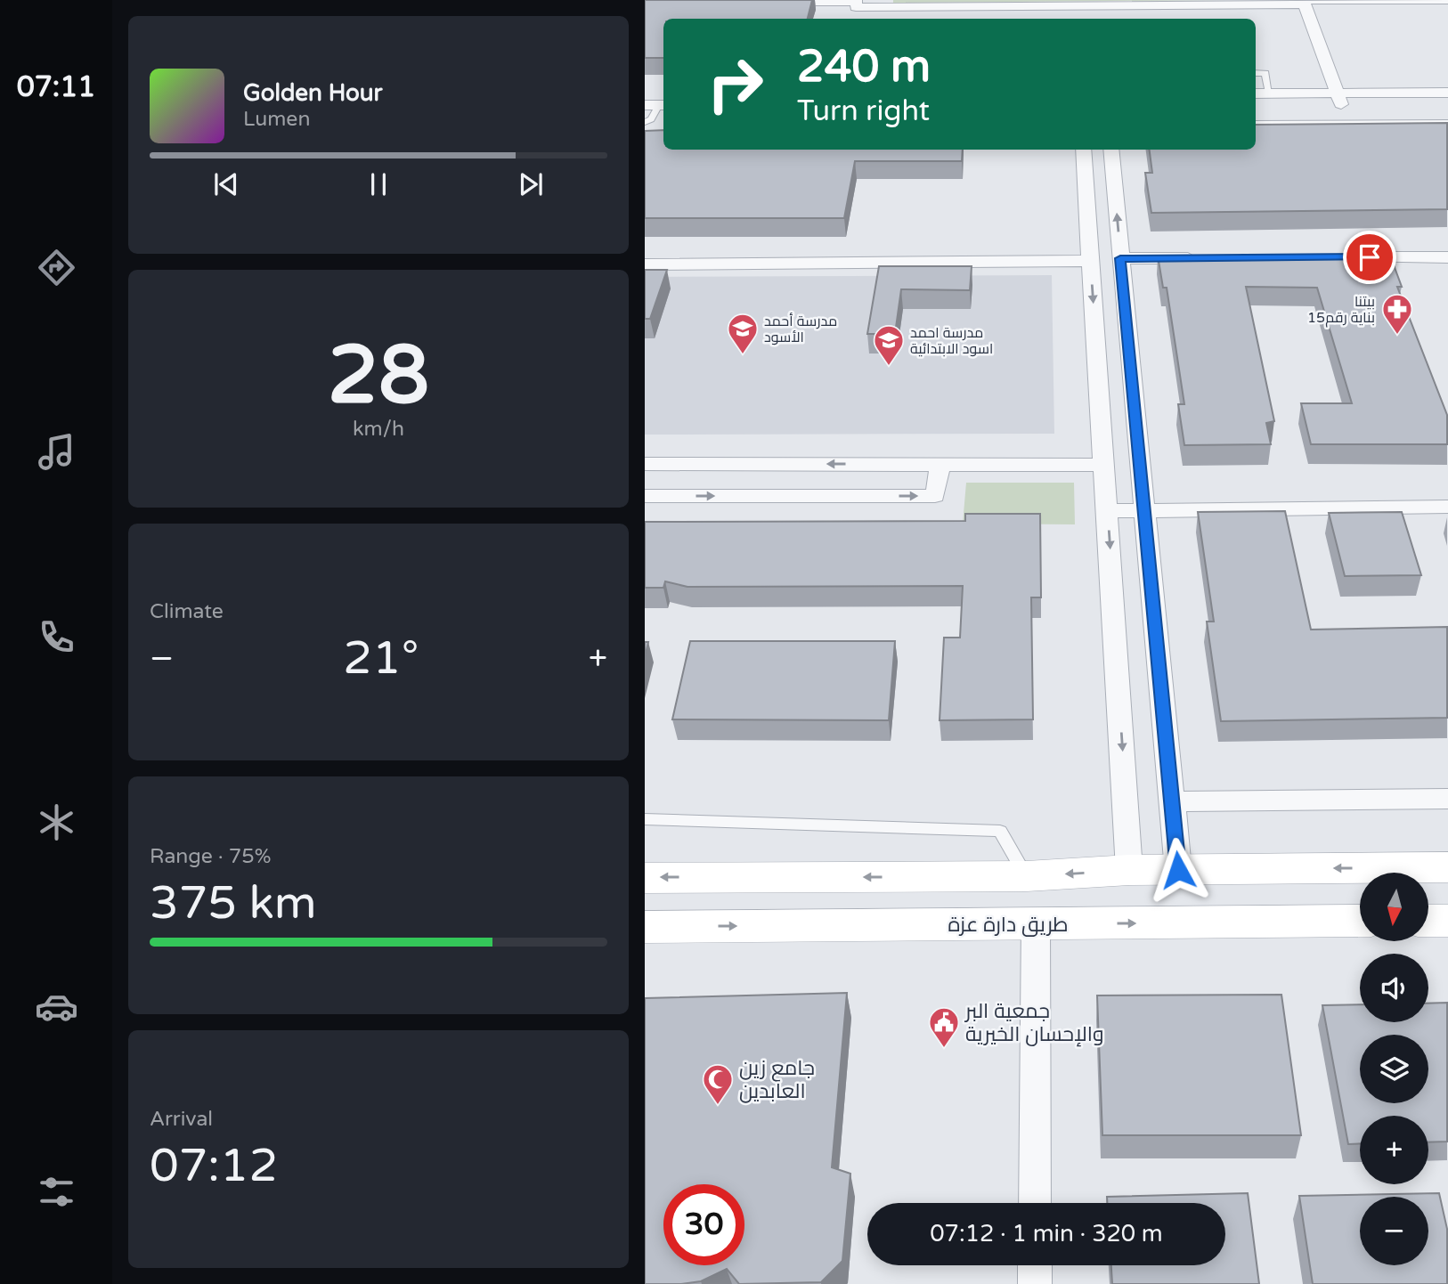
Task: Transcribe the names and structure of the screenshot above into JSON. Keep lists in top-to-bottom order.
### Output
{
  "streets": {
    "main road": ["طريق دارة عزة"]
  },
  "places": {
    "pharmacy": ["بيتنا بناية رقم15"],
    "school or university": ["مدرسة أحمد الأسود", "مدرسة احمد اسود الابتدائية"],
    "public building": ["جمعية البر والإحسان الخيرية"],
    "mosque": ["جامع زين العابدين"]
  },
  "north": "bottom",
  "page": {
    "tabs": "07:11",
    "turn": ["240 m", "Turn right"],
    "song": ["Golden Hour", "Lumen"],
    "tile": [
      ["28", "km/h"],
      "Climate",
      ["Range · 75%", "375 km"],
      ["Arrival", "07:12"]
    ],
    "heat": ["−", "21°", "+"],
    "map_buttons": ["+", "−"],
    "limit": "30",
    "trip": "07:12 · 1 min · 320 m"
  }
}
